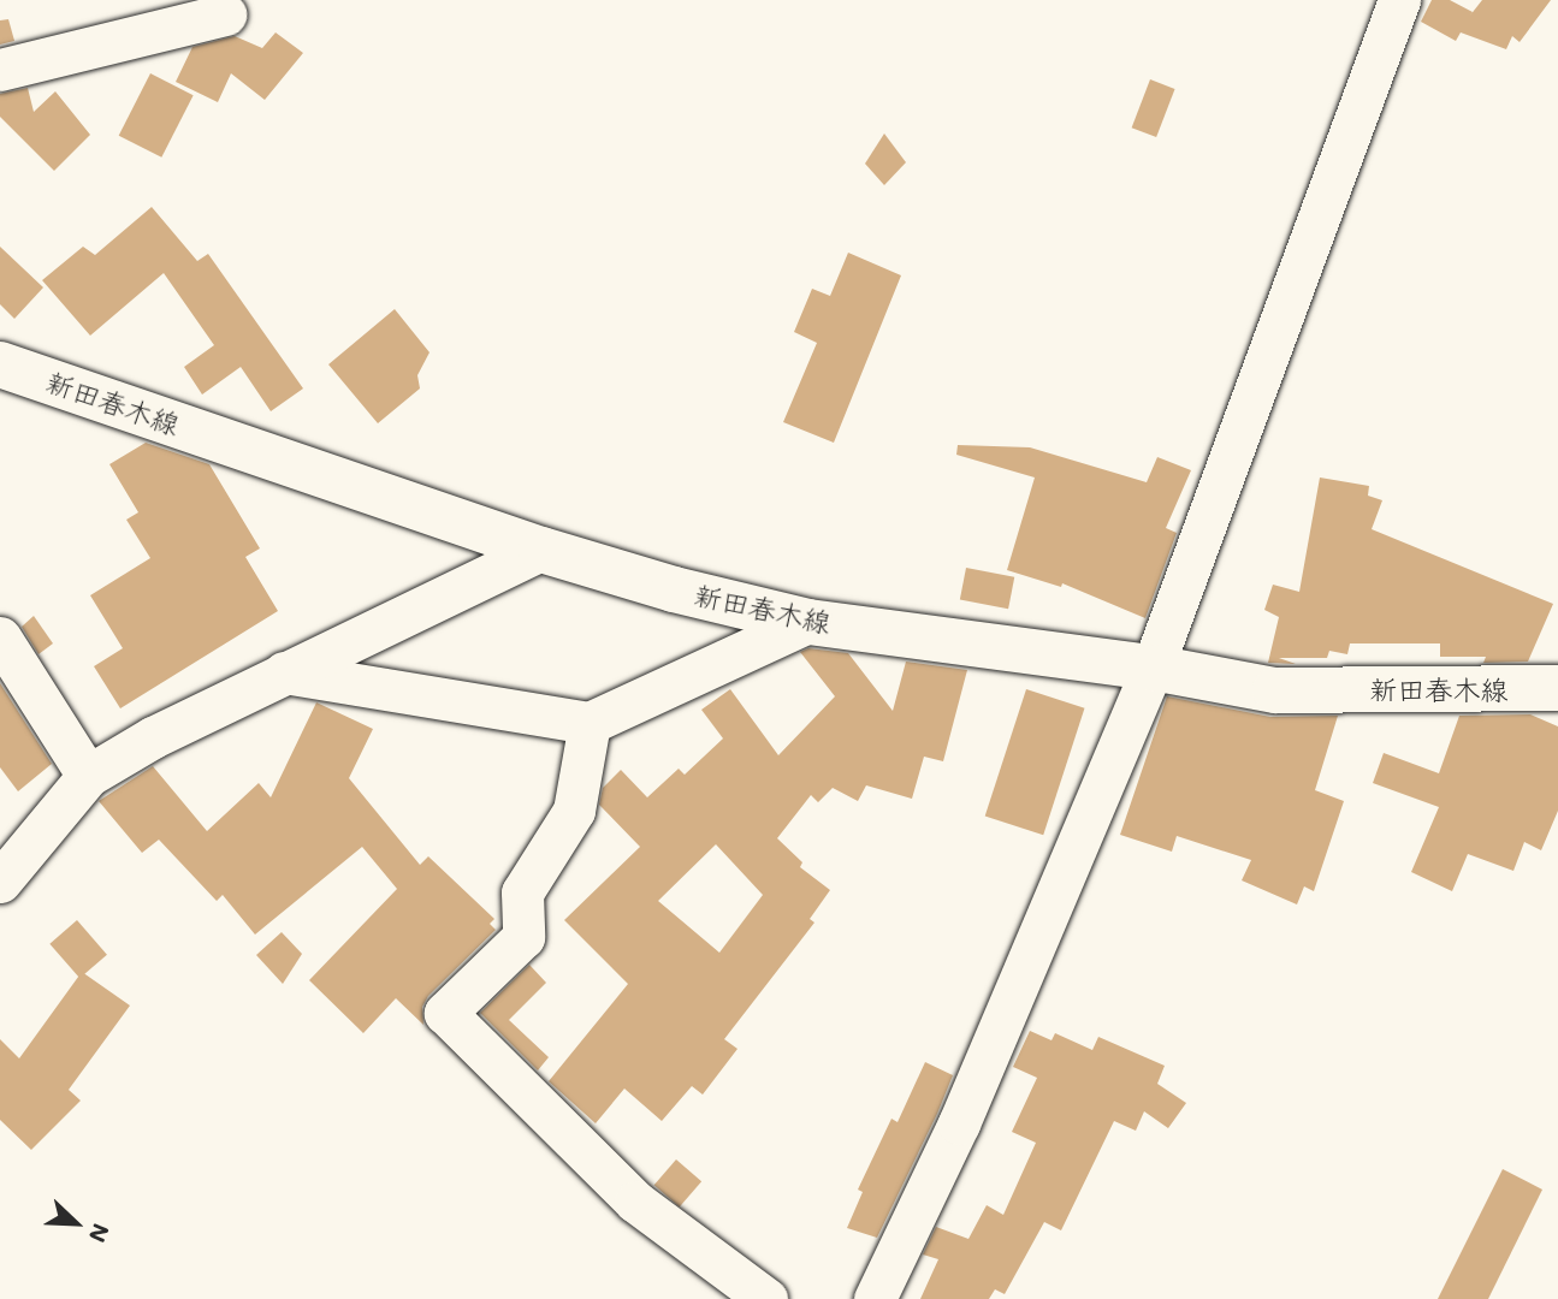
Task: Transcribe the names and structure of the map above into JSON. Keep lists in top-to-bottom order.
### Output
{
  "streets": {
    "main road": ["新田春木線"]
  },
  "north": "bottom right"
}
